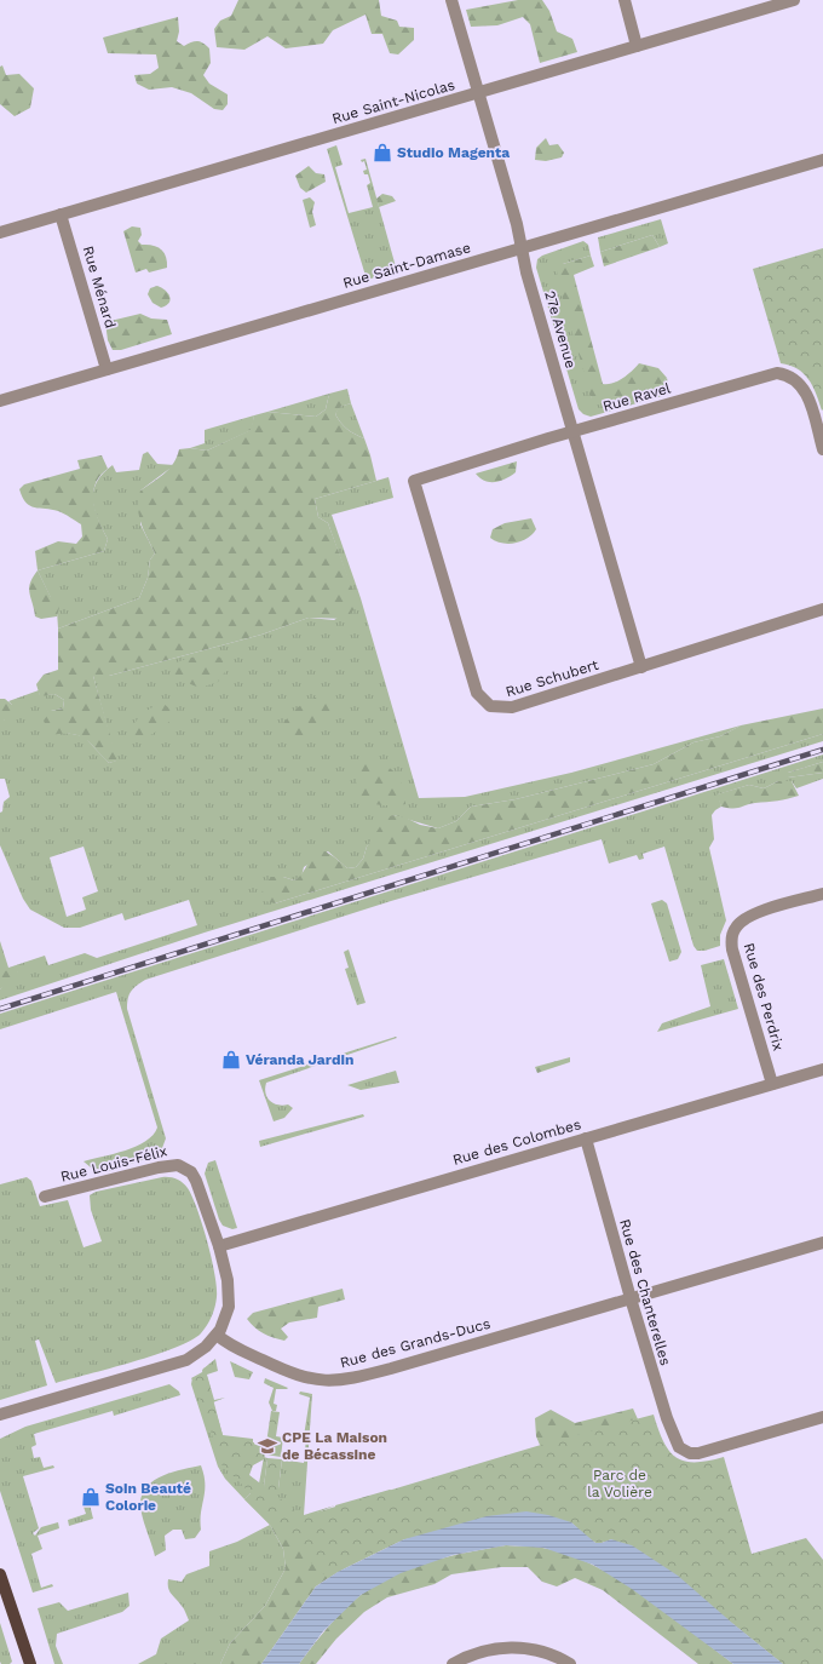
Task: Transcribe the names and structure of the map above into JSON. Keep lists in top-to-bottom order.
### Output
{
  "streets": {
    "street": [
      "Rue Saint-Nicolas",
      "Rue Saint-Damase",
      "Rue Ménard",
      "27e Avenue",
      "Rue Ravel",
      "Rue Schubert",
      "Rue des Perdrix",
      "Rue des Colombes",
      "Rue Louis-Félix",
      "Rue des Chanterelles",
      "Rue des Grands-Ducs"
    ]
  },
  "crossings": [
    ["Rue Saint-Nicolas", "Rue Ménard"],
    ["Rue Saint-Nicolas", "27e Avenue"],
    ["Rue Saint-Damase", "Rue Ménard"],
    ["Rue Saint-Damase", "27e Avenue"],
    ["27e Avenue", "Rue Ravel"],
    ["27e Avenue", "Rue Schubert"],
    ["Rue Ravel", "Rue Schubert"],
    ["Rue des Perdrix", "Rue des Colombes"],
    ["Rue des Colombes", "Rue Louis-Félix"],
    ["Rue des Colombes", "Rue des Chanterelles"],
    ["Rue Louis-Félix", "Rue des Grands-Ducs"],
    ["Rue des Chanterelles", "Rue des Grands-Ducs"]
  ],
  "parks": ["Parc de la Volière"],
  "places": {
    "shop": ["Studio Magenta", "Véranda Jardin", "Soin Beauté Colorie"],
    "school or university": ["CPE La Maison de Bécassine"]
  }
}
